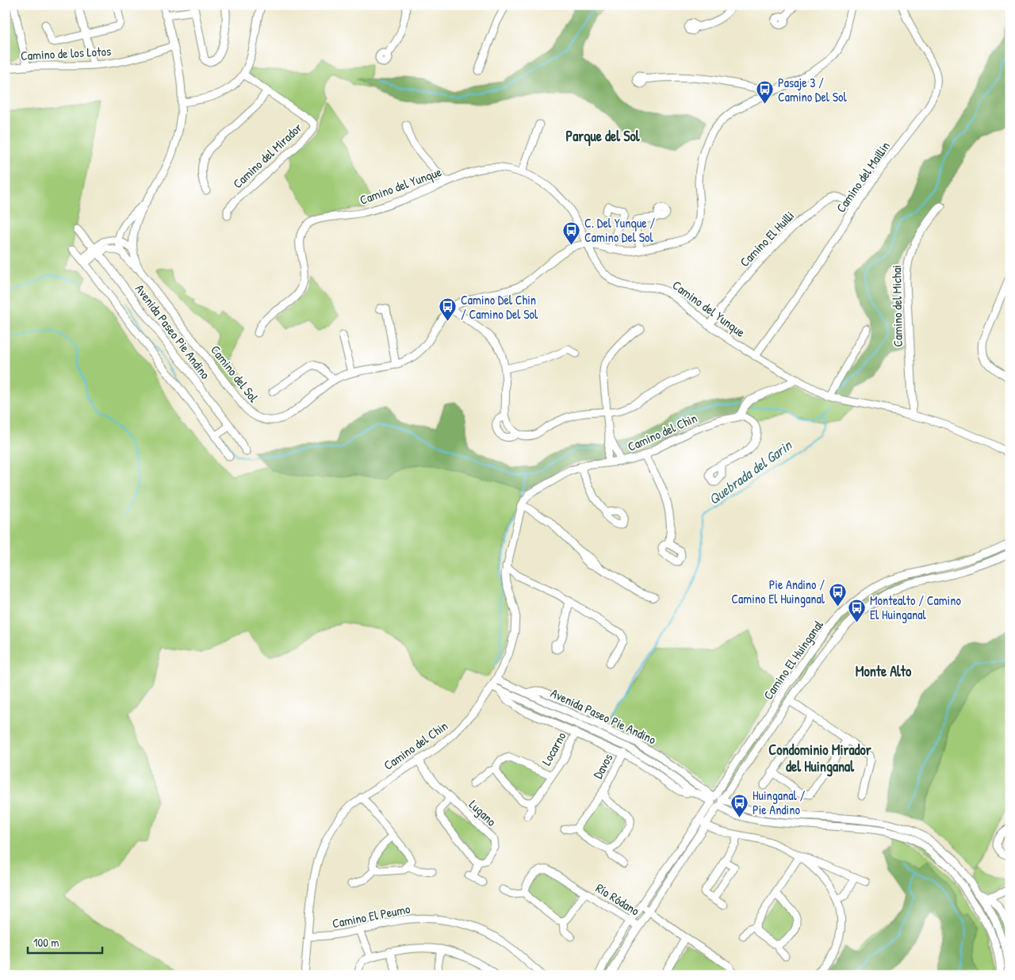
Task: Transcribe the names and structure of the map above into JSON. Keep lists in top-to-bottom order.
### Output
{
  "streets": {
    "street": [
      "Camino de los Lotos",
      "Camino del Mirador",
      "Camino del Maillin",
      "Camino del Yunque",
      "Camino El Huilli",
      "Camino del Michai",
      "Avenida Paseo Pie Andino",
      "Camino del Sol",
      "Camino del Chin",
      "Camino El Huinganal",
      "Locarno",
      "Davos",
      "Lugano",
      "Río Ródano",
      "Camino El Peumo"
    ]
  },
  "crossings": [
    ["Camino de los Lotos", "Camino del Sol"],
    ["Camino del Maillin", "Camino del Yunque"],
    ["Camino del Maillin", "Camino El Huilli"],
    ["Camino del Yunque", "Camino El Huilli"],
    ["Camino del Yunque", "Camino del Michai"],
    ["Camino del Yunque", "Camino del Sol"],
    ["Avenida Paseo Pie Andino", "Camino del Chin"],
    ["Avenida Paseo Pie Andino", "Camino El Huinganal"],
    ["Camino del Chin", "Lugano"],
    ["Camino del Chin", "Camino El Peumo"],
    ["Camino El Huinganal", "Río Ródano"]
  ],
  "districts": ["Parque del Sol", "Monte Alto", "Condominio Mirador del Huinganal"],
  "water": ["Quebrada del Garin"],
  "places": {
    "bus stop": [
      "Pasaje 3 / Camino Del Sol",
      "C. Del Yunque / Camino Del Sol",
      "Camino Del Chin / Camino Del Sol",
      "Pie Andino / Camino El Huinganal",
      "Montealto / Camino El Huinganal",
      "Huinganal / Pie Andino"
    ]
  },
  "scale_bar": "100 m"
}
